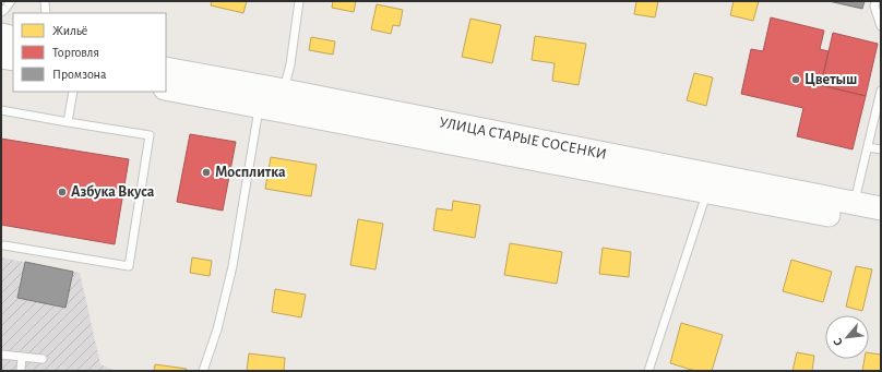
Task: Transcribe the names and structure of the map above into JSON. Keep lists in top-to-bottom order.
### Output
{
  "streets": {
    "main road": ["УЛИЦА СТАРЫЕ СОСЕНКИ"]
  },
  "places": ["Цветыш", "Мосплитка", "Азбука Вкуса"],
  "legend": ["Жильё", "Торговля", "Промзона"],
  "north": "bottom left"
}
